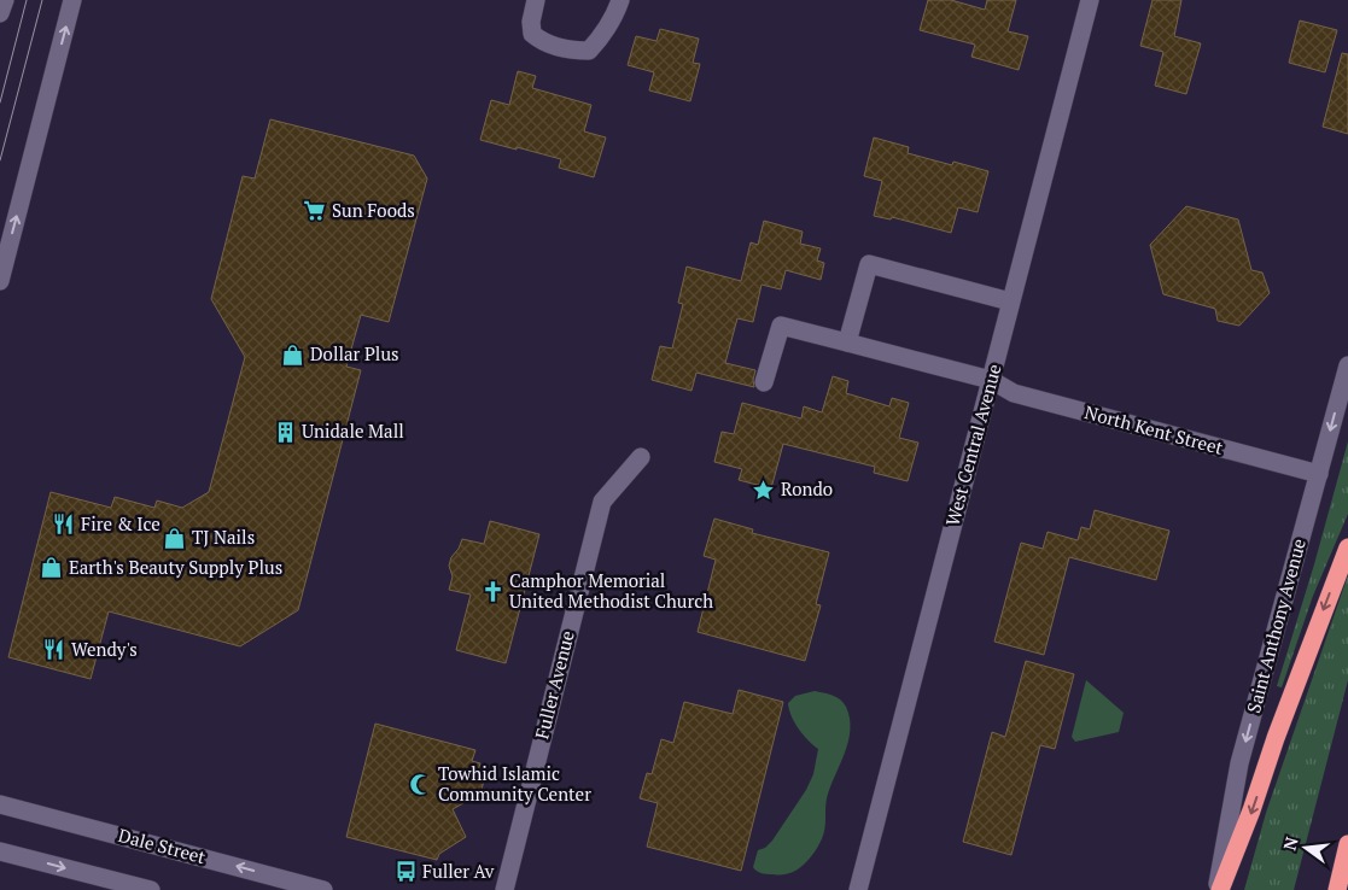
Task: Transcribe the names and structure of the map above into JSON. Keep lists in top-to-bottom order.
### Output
{
  "streets": {
    "street": [
      "North Kent Street",
      "West Central Avenue",
      "Saint Anthony Avenue",
      "Fuller Avenue",
      "Dale Street"
    ]
  },
  "crossings": [
    ["North Kent Street", "West Central Avenue"],
    ["North Kent Street", "Saint Anthony Avenue"]
  ],
  "one_way": ["Saint Anthony Avenue"],
  "places": {
    "supermarket": ["Sun Foods"],
    "shop": ["Dollar Plus", "TJ Nails", "Earth's Beauty Supply Plus"],
    "building": ["Unidale Mall"],
    "place": ["Rondo"],
    "restaurant": ["Fire & Ice", "Wendy's"],
    "church": ["Camphor Memorial United Methodist Church"],
    "mosque": ["Towhid Islamic Community Center"],
    "bus stop": ["Fuller Av"]
  },
  "north": "left"
}
